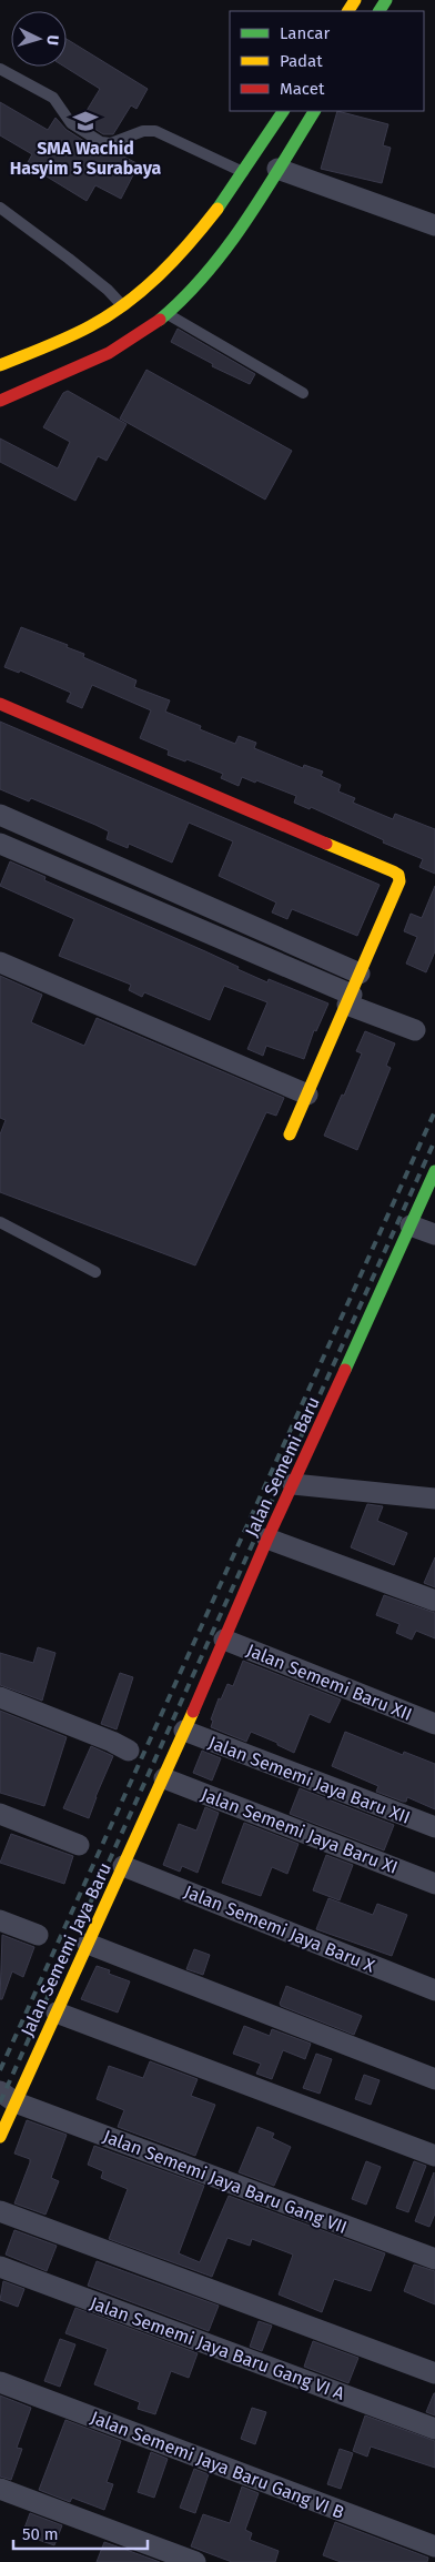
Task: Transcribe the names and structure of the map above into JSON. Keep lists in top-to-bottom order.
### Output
{
  "streets": {
    "street": [
      "Jalan Sememi Baru",
      "Jalan Sememi Baru XII",
      "Jalan Sememi Jaya Baru XII",
      "Jalan Sememi Jaya Baru XI",
      "Jalan Sememi Jaya Baru X",
      "Jalan Sememi Jaya Baru",
      "Jalan Sememi Jaya Baru Gang VII",
      "Jalan Sememi Jaya Baru Gang VI A",
      "Jalan Sememi Jaya Baru Gang VI B"
    ]
  },
  "crossings": [
    ["Jalan Sememi Baru", "Jalan Sememi Baru XII"],
    ["Jalan Sememi Baru", "Jalan Sememi Jaya Baru XII"],
    ["Jalan Sememi Baru", "Jalan Sememi Jaya Baru XI"],
    ["Jalan Sememi Baru", "Jalan Sememi Jaya Baru"],
    ["Jalan Sememi Jaya Baru XI", "Jalan Sememi Jaya Baru"],
    ["Jalan Sememi Jaya Baru X", "Jalan Sememi Jaya Baru"],
    ["Jalan Sememi Jaya Baru", "Jalan Sememi Jaya Baru Gang VII"]
  ],
  "places": {
    "school or university": ["SMA Wachid Hasyim 5 Surabaya"]
  },
  "legend": ["Lancar", "Padat", "Macet"],
  "scale_bar": "50 m",
  "north": "right"
}
